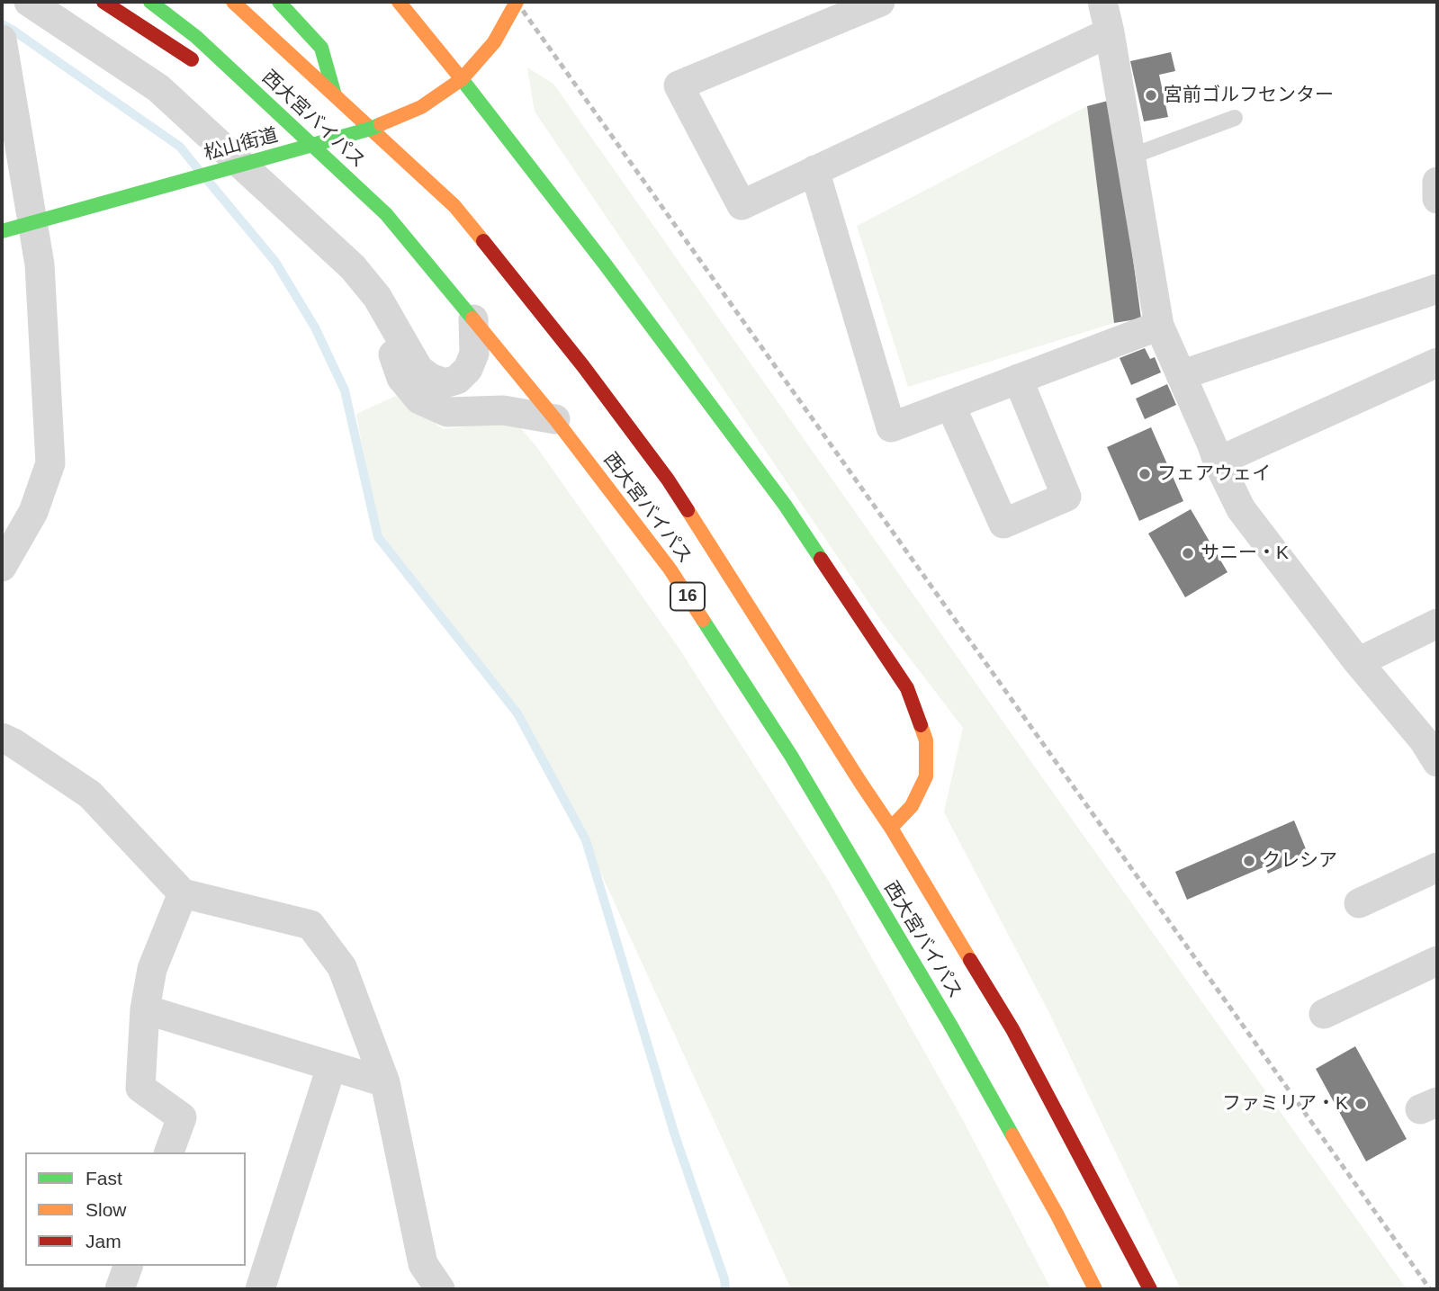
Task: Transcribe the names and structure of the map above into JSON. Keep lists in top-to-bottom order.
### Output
{
  "streets": {
    "main road": ["西大宮バイパス", "松山街道", "16"]
  },
  "places": [
    "宮前ゴルフセンター",
    "フェアウェイ",
    "サニー・K",
    "クレシア",
    "ファミリア・K"
  ],
  "legend": ["Fast", "Slow", "Jam"]
}
